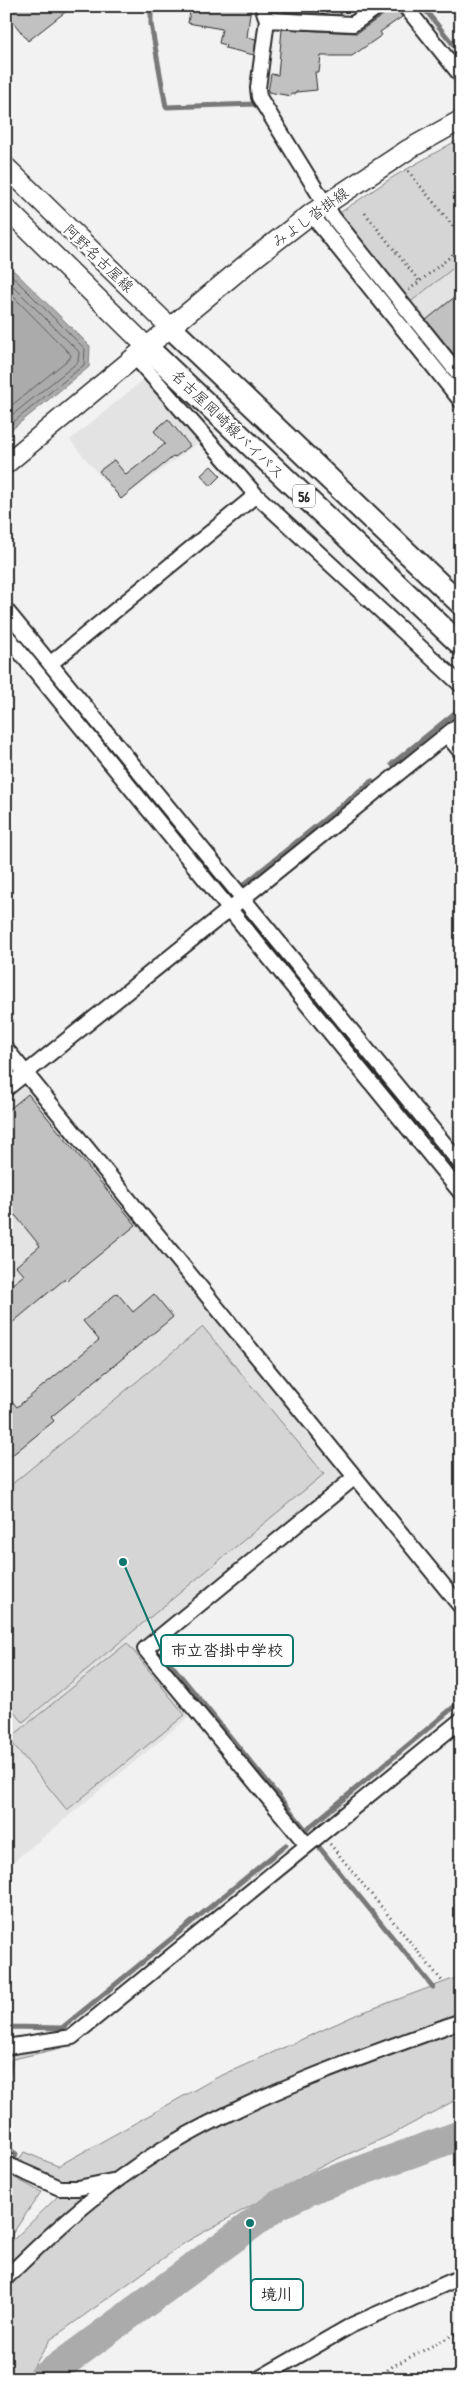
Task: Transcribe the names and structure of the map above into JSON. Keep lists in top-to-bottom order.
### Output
{
  "streets": {
    "main road": [
      "みよし沓掛線",
      "阿野名古屋線",
      "名古屋岡崎線バイパス",
      "56"
    ]
  },
  "crossings": [
    ["みよし沓掛線", "阿野名古屋線"],
    ["みよし沓掛線", "名古屋岡崎線バイパス"],
    ["阿野名古屋線", "名古屋岡崎線バイパス"]
  ],
  "places": ["市立沓掛中学校", "境川"]
}
